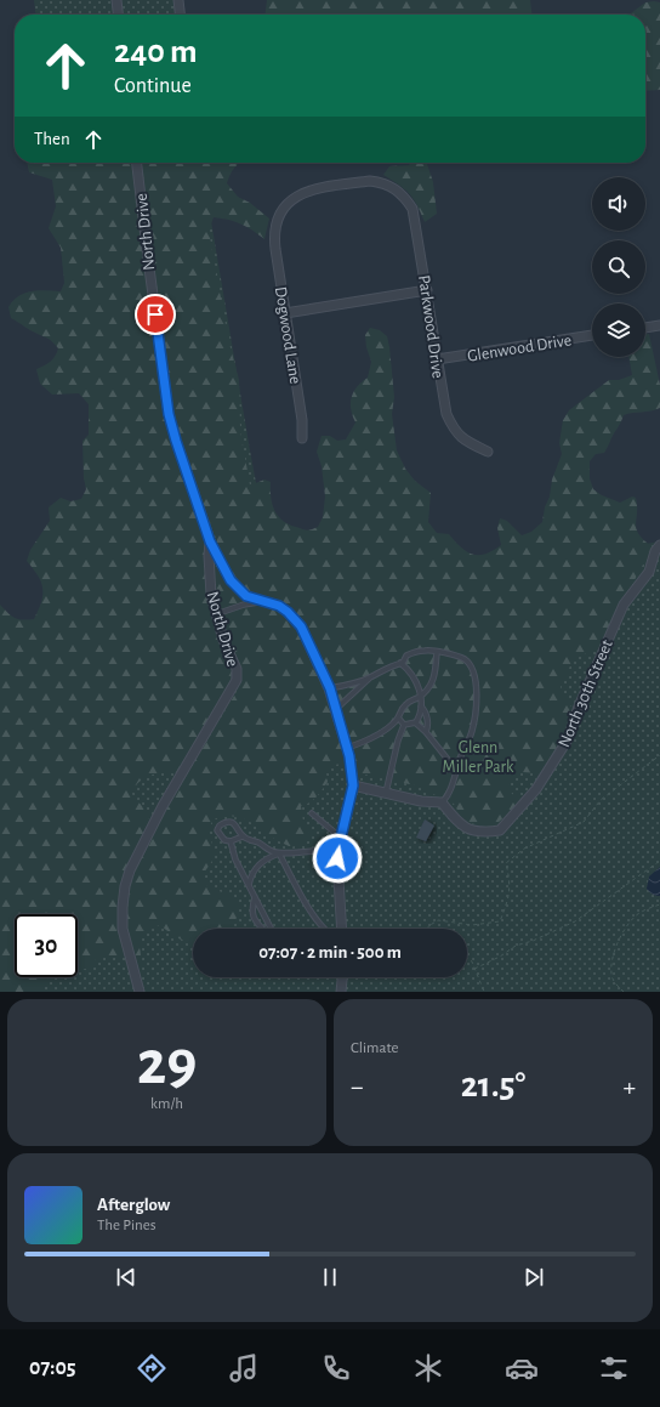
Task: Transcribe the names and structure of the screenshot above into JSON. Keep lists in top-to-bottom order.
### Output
{
  "streets": {
    "street": [
      "North Drive",
      "Parkwood Drive",
      "Dogwood Lane",
      "Glenwood Drive",
      "North 30th Street"
    ]
  },
  "crossings": [
    ["Parkwood Drive", "Dogwood Lane"],
    ["Parkwood Drive", "Glenwood Drive"]
  ],
  "parks": ["Glenn Miller Park"],
  "page": {
    "turn": ["240 m", "Continue"],
    "then": "Then",
    "limit": "30",
    "trip": "07:07 · 2 min · 500 m",
    "tile": [
      ["29", "km/h"],
      "Climate"
    ],
    "heat": ["−", "21.5°", "+"],
    "song": ["Afterglow", "The Pines"],
    "tabs": "07:05"
  }
}
